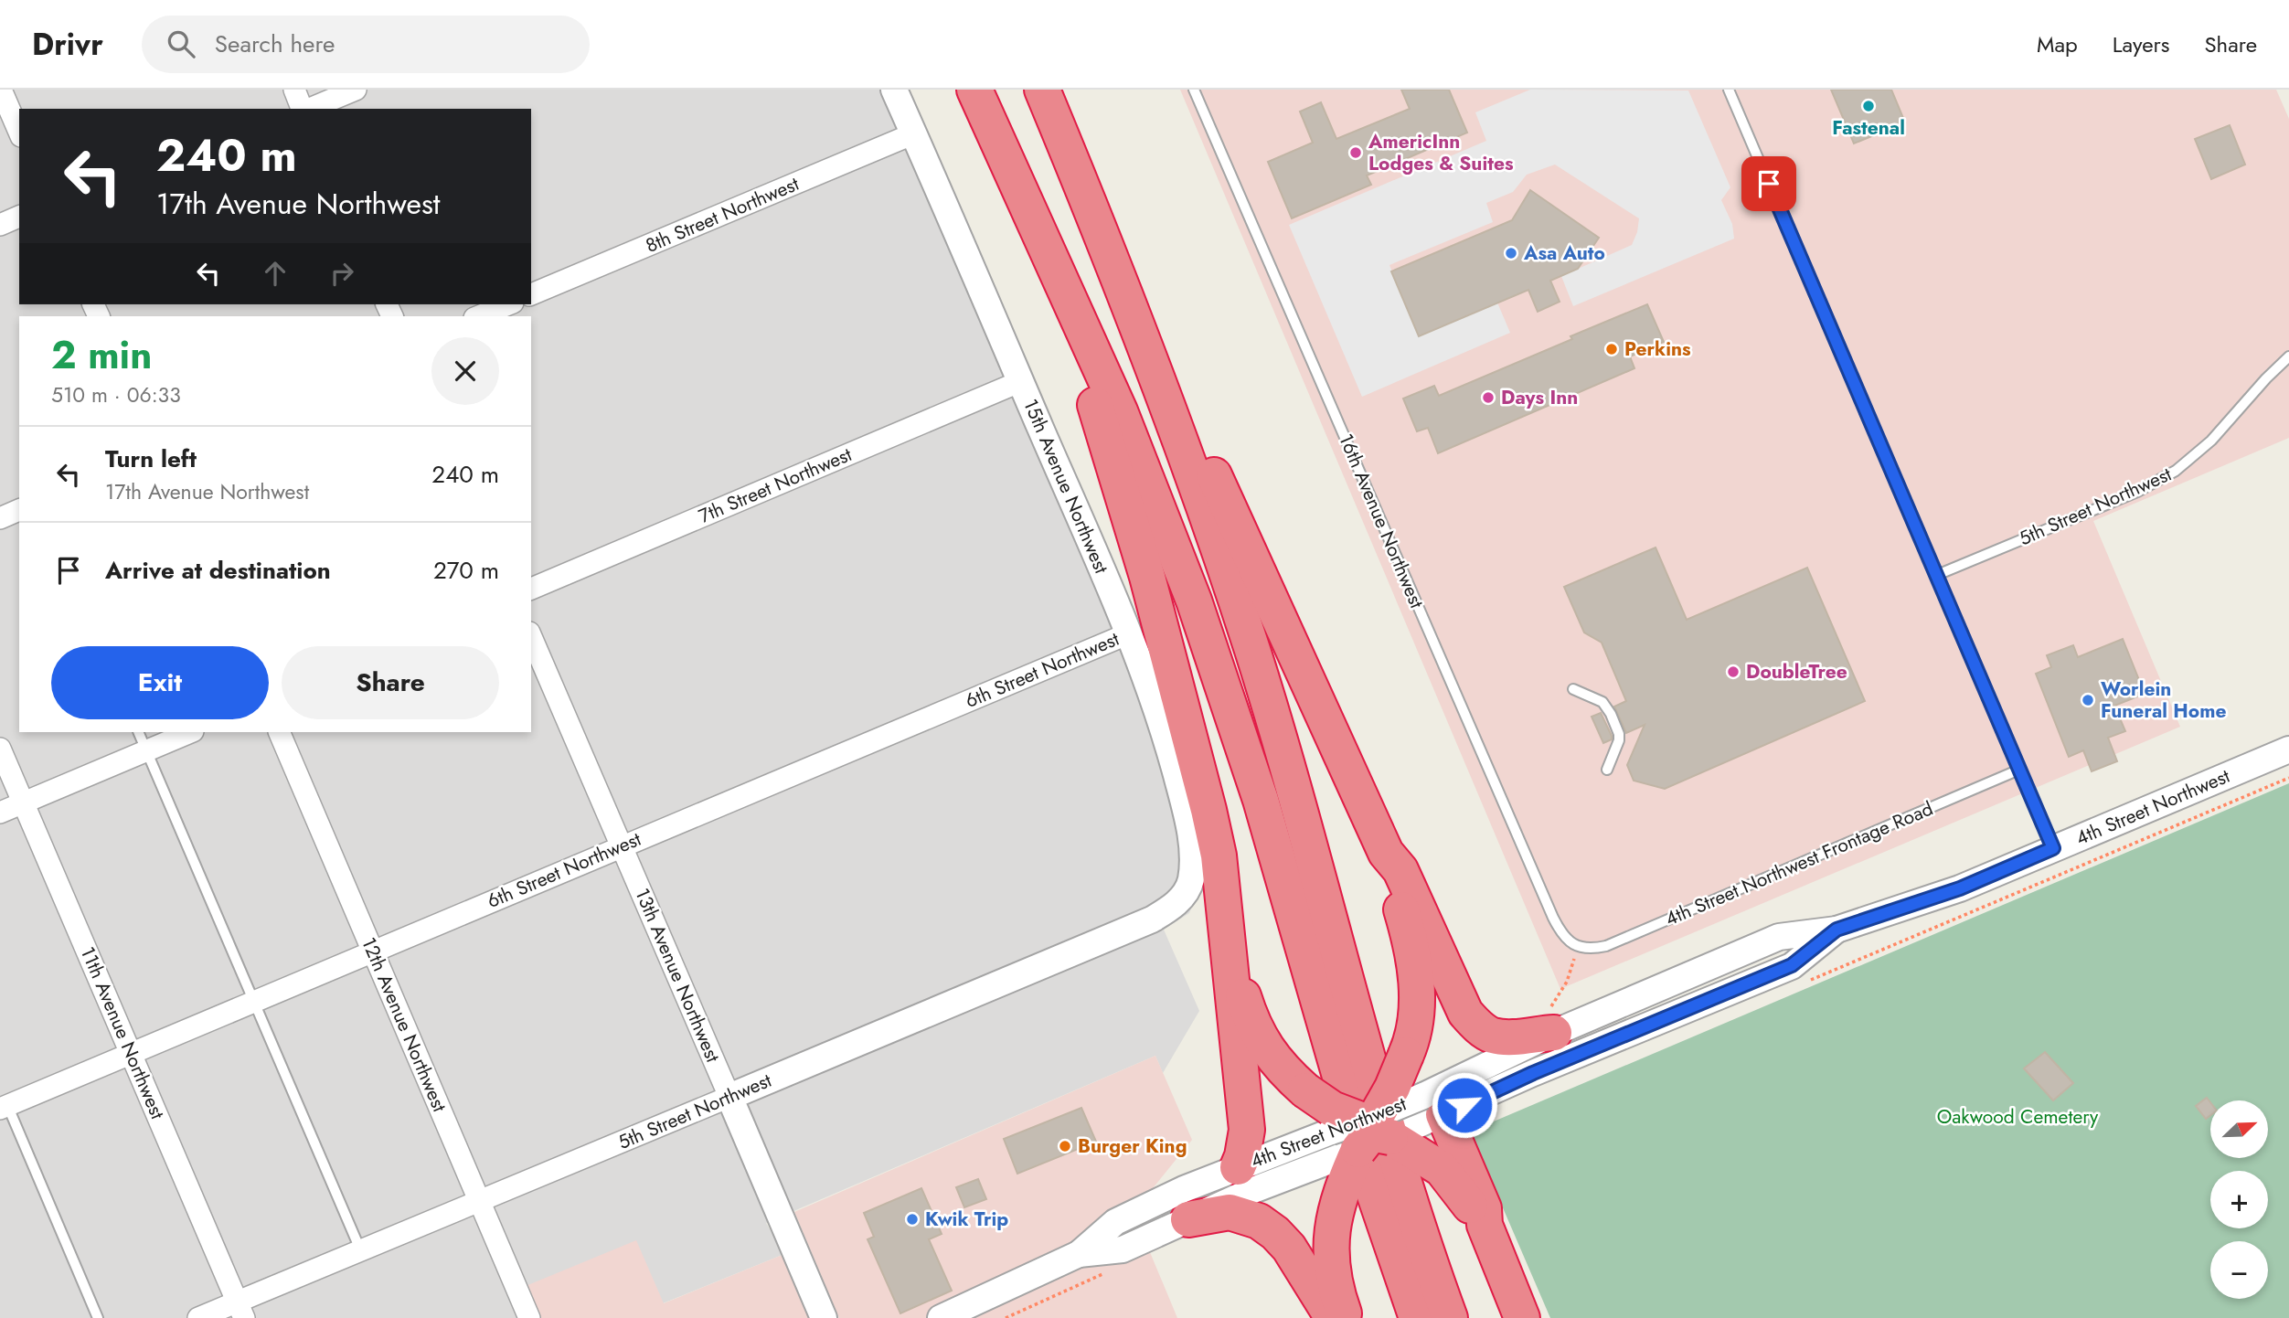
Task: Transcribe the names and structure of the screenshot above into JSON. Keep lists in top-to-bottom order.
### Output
{
  "streets": {
    "street": [
      "8th Street Northwest",
      "7th Street Northwest",
      "15th Avenue Northwest",
      "5th Street Northwest",
      "6th Street Northwest",
      "4th Street Northwest",
      "13th Avenue Northwest",
      "12th Avenue Northwest",
      "11th Avenue Northwest"
    ],
    "lane": ["16th Avenue Northwest", "4th Street Northwest Frontage Road"]
  },
  "crossings": [
    ["8th Street Northwest", "15th Avenue Northwest"],
    ["7th Street Northwest", "15th Avenue Northwest"],
    ["15th Avenue Northwest", "5th Street Northwest"],
    ["15th Avenue Northwest", "6th Street Northwest"],
    ["5th Street Northwest", "13th Avenue Northwest"],
    ["5th Street Northwest", "12th Avenue Northwest"],
    ["5th Street Northwest", "11th Avenue Northwest"],
    ["16th Avenue Northwest", "4th Street Northwest Frontage Road"],
    ["6th Street Northwest", "13th Avenue Northwest"],
    ["6th Street Northwest", "12th Avenue Northwest"],
    ["6th Street Northwest", "11th Avenue Northwest"]
  ],
  "parks": ["Oakwood Cemetery"],
  "places": [
    "Fastenal",
    "AmericInn Lodges & Suites",
    "Asa Auto",
    "Perkins",
    "Days Inn",
    "DoubleTree",
    "Worlein Funeral Home",
    "Burger King",
    "Kwik Trip"
  ],
  "north": "top right",
  "page": {
    "header": "Drivr",
    "search": "Search here",
    "nav": ["Map", "Layers", "Share"],
    "turn": ["240 m", "17th Avenue Northwest"],
    "heading": ["2 min", "510 m · 06:33"],
    "list": [
      {
        "name": "Turn left",
        "note": "17th Avenue Northwest",
        "value": "240 m"
      },
      {
        "name": "Arrive at destination",
        "value": "270 m"
      }
    ],
    "buttons": ["Exit", "Share"],
    "map_buttons": ["+", "−"]
  }
}
